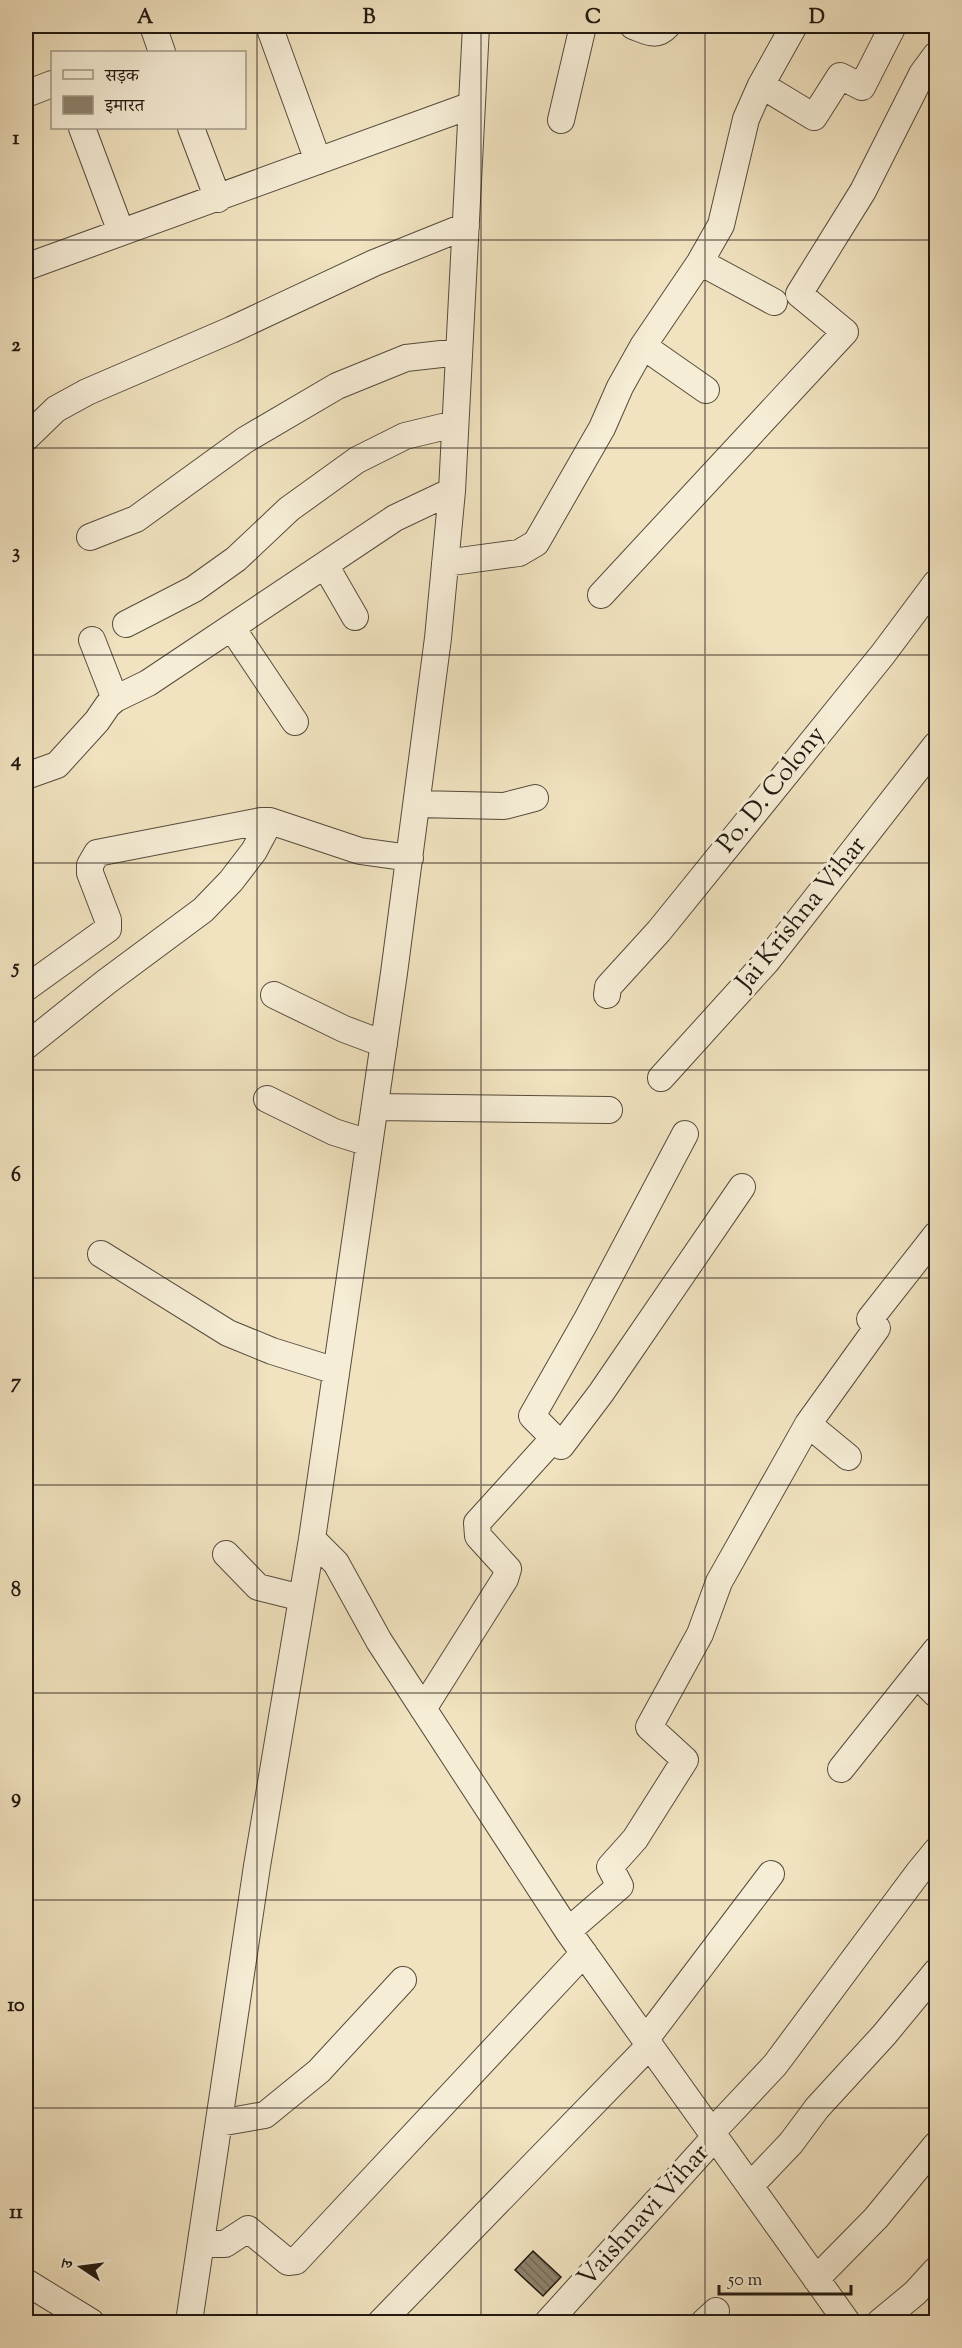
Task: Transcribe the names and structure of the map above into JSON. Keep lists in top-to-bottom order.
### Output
{
  "streets": {
    "street": ["Po. D. Colony", "Jai Krishna Vihar", "Vaishnavi Vihar"]
  },
  "legend": ["सड़क", "इमारत"],
  "scale_bar": "50 m",
  "north": "left",
  "grid": {
    "columns": [
      "A",
      "B",
      "C",
      "D"
    ],
    "rows": [
      "1",
      "2",
      "3",
      "4",
      "5",
      "6",
      "7",
      "8",
      "9",
      "10",
      "11"
    ]
  }
}
